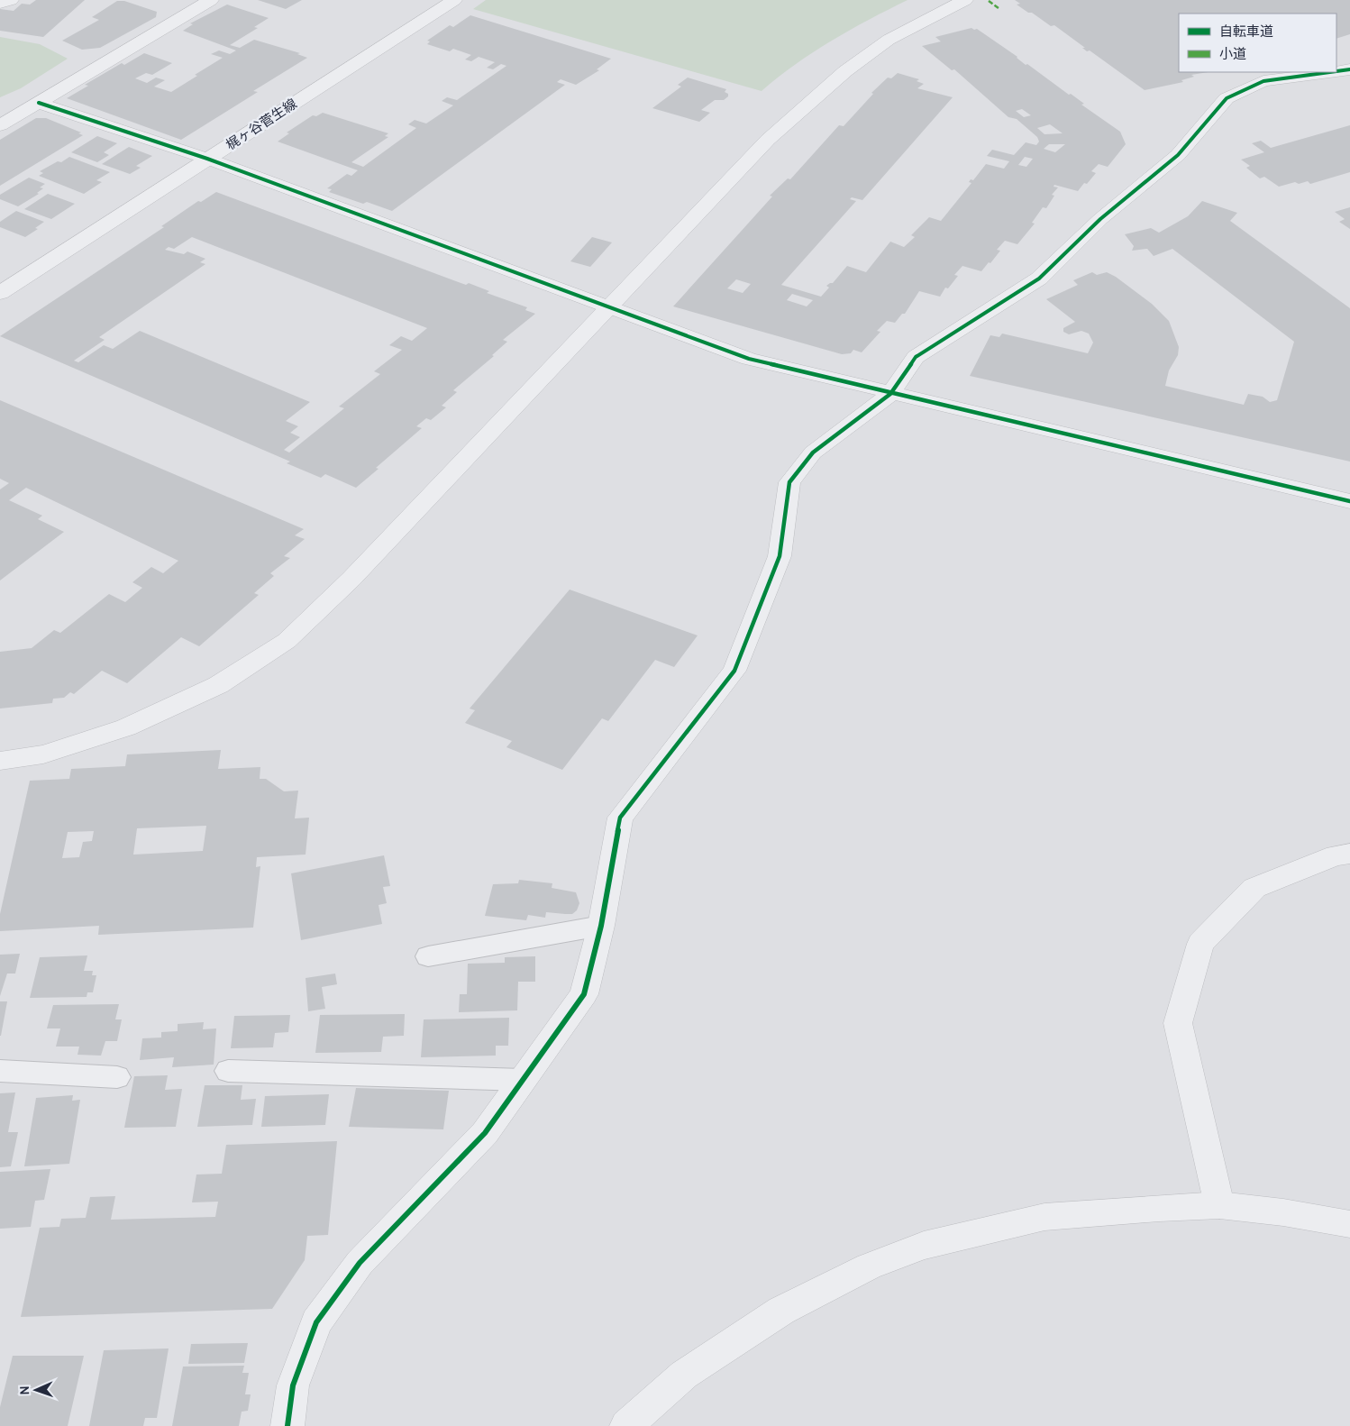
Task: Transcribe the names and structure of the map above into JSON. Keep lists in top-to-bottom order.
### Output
{
  "streets": {
    "street": ["梶ヶ谷菅生線"]
  },
  "legend": ["自転車道", "小道"],
  "north": "left"
}
